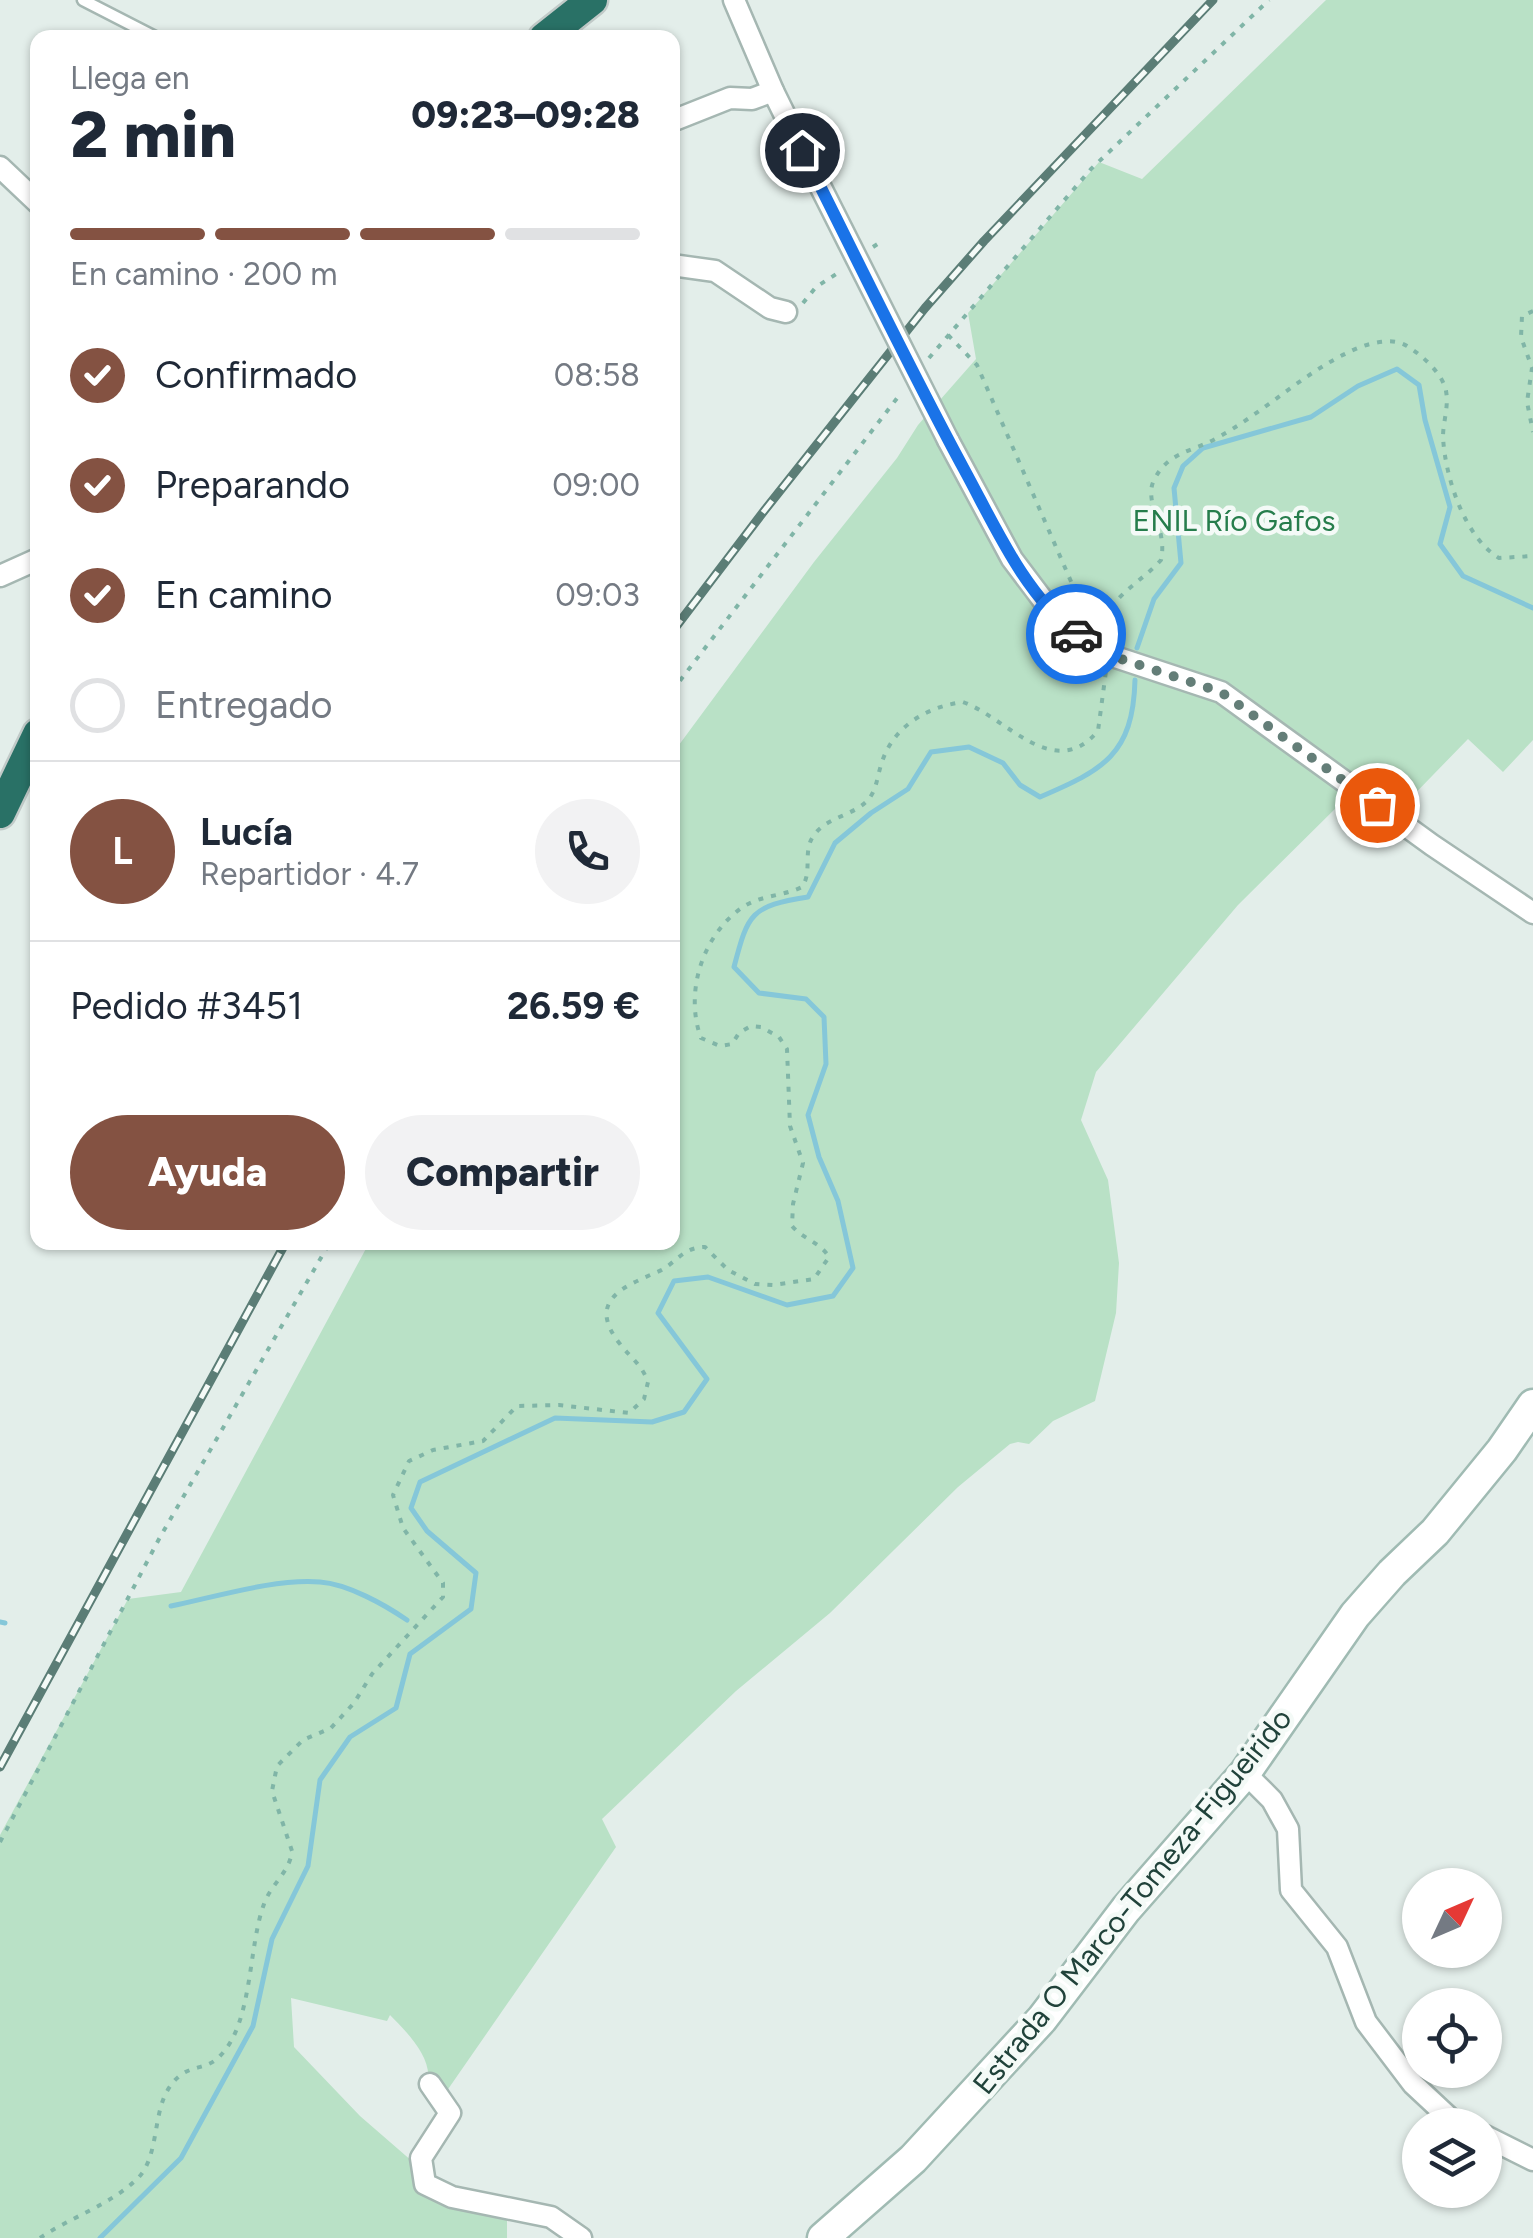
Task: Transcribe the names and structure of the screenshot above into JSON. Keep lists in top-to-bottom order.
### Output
{
  "streets": {
    "street": ["Estrada O Marco-Tomeza-Figueirido"]
  },
  "parks": ["ENIL Río Gafos"],
  "north": "top right",
  "page": {
    "heading": ["2 min", "Llega en", "09:23–09:28"],
    "panel": [
      "Lucía",
      "Repartidor · 4.7",
      "Pedido #3451",
      "26.59 €"
    ],
    "bar": "En camino · 200 m",
    "list": [
      ["Confirmado", "08:58"],
      ["Preparando", "09:00"],
      ["En camino", "09:03"],
      "Entregado"
    ],
    "round": "L",
    "buttons": ["Ayuda", "Compartir"]
  }
}
